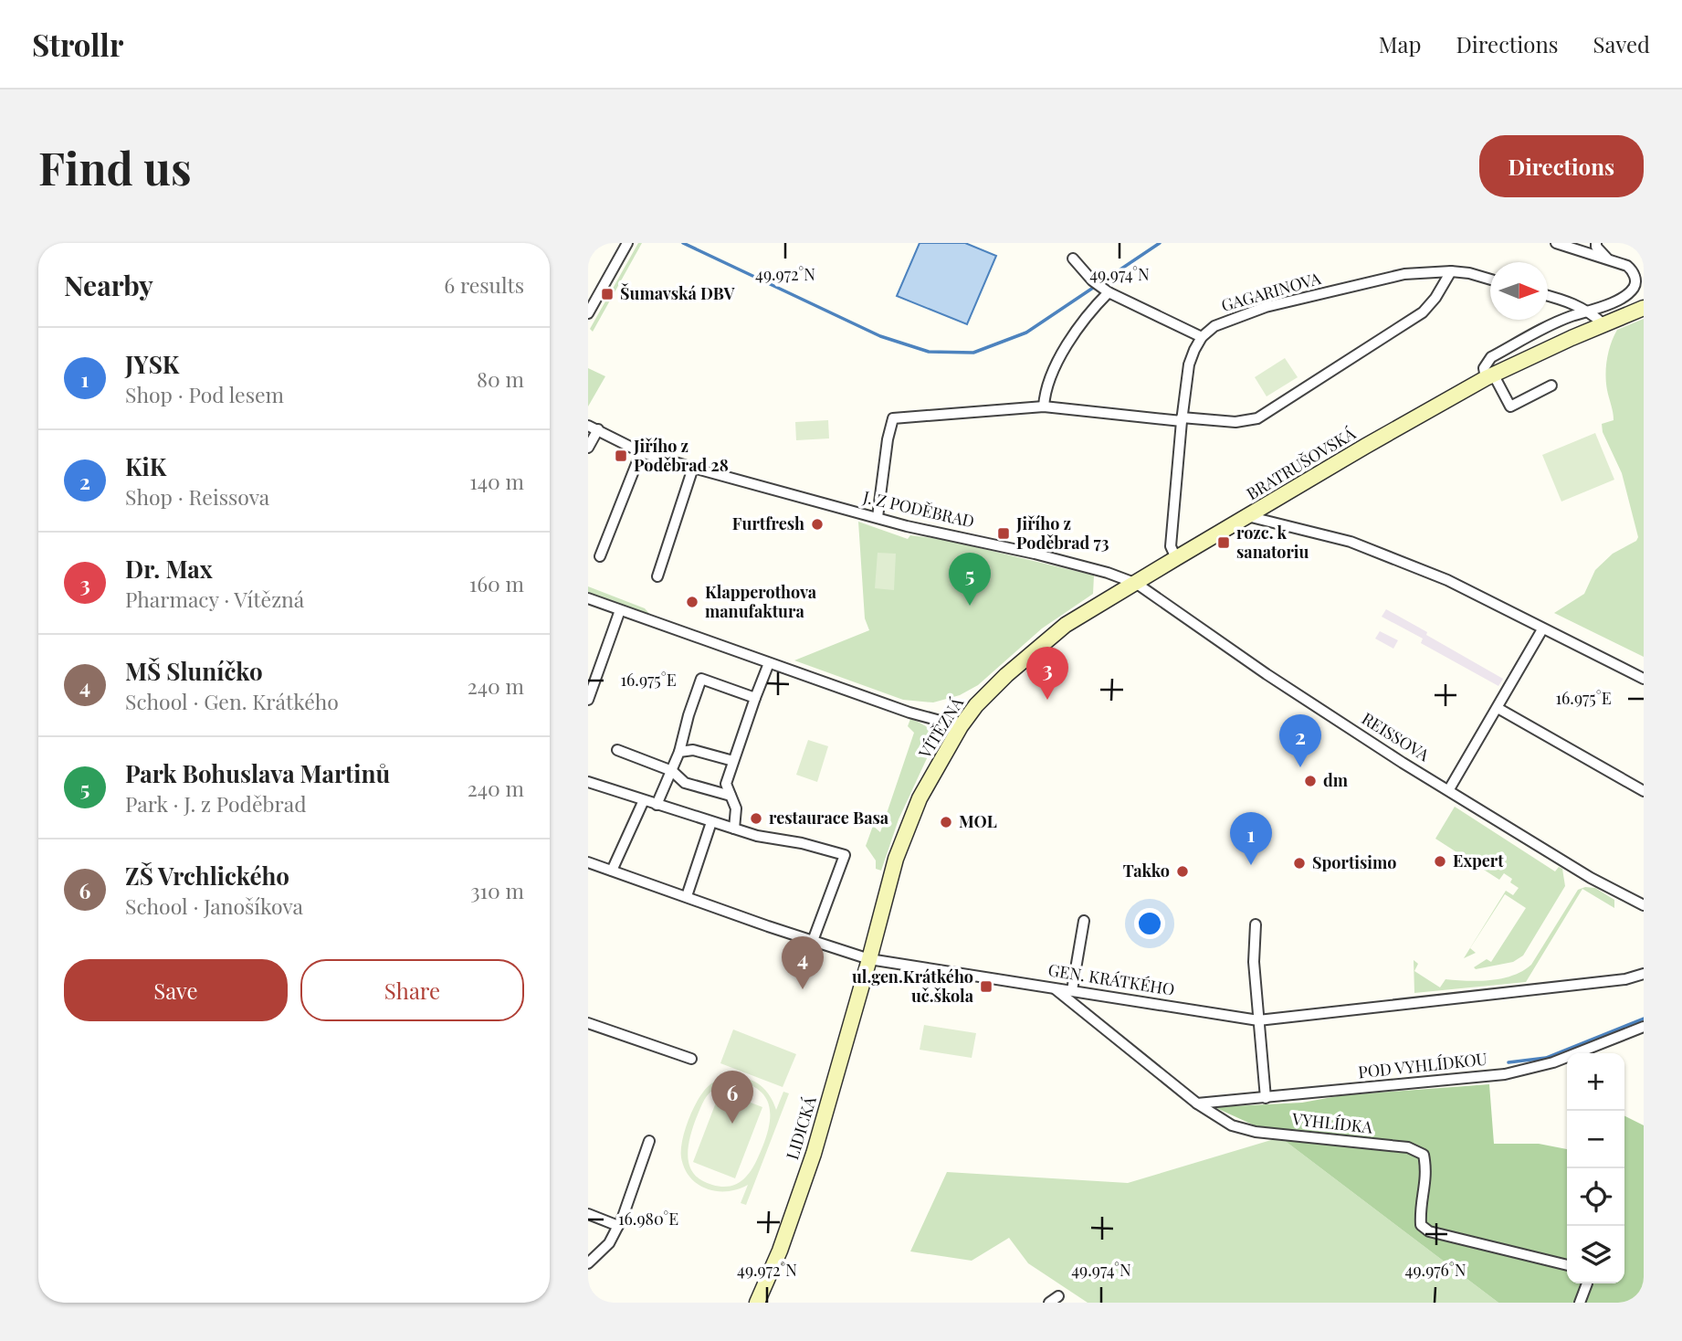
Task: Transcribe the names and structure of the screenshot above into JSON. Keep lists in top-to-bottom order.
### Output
{
  "streets": {
    "main road": ["BRATRUŠOVSKÁ", "VÍTĚZNÁ", "LIDICKÁ"],
    "street": [
      "GAGARINOVA",
      "J. Z PODĚBRAD",
      "REISSOVA",
      "GEN. KRÁTKÉHO",
      "POD VYHLÍDKOU",
      "VYHLÍDKA"
    ]
  },
  "crossings": [
    ["BRATRUŠOVSKÁ", "J. Z PODĚBRAD"],
    ["BRATRUŠOVSKÁ", "VÍTĚZNÁ"],
    ["BRATRUŠOVSKÁ", "REISSOVA"],
    ["J. Z PODĚBRAD", "VÍTĚZNÁ"],
    ["J. Z PODĚBRAD", "REISSOVA"],
    ["VÍTĚZNÁ", "REISSOVA"],
    ["VÍTĚZNÁ", "GEN. KRÁTKÉHO"],
    ["VÍTĚZNÁ", "LIDICKÁ"],
    ["GEN. KRÁTKÉHO", "VYHLÍDKA"],
    ["GEN. KRÁTKÉHO", "LIDICKÁ"],
    ["POD VYHLÍDKOU", "VYHLÍDKA"]
  ],
  "places": {
    "transit": [
      "Šumavská DBV",
      "Jiřího z Poděbrad 28",
      "Jiřího z Poděbrad 73",
      "rozc. k sanatoriu",
      "ul.gen.Krátkého uč.škola"
    ],
    "other": [
      "Furtfresh",
      "Klapperothova manufaktura",
      "dm",
      "restaurace Basa",
      "MOL",
      "Expert",
      "Sportisimo",
      "Takko"
    ]
  },
  "north": "right",
  "page": {
    "header": "Strollr",
    "nav": ["Map", "Directions", "Saved"],
    "buttons": [
      "Directions",
      ["Save", "Share"]
    ],
    "title": "Find us",
    "heading": ["Nearby", "6 results"],
    "list": [
      {
        "mark": "1",
        "name": "JYSK",
        "note": "Shop · Pod lesem",
        "value": "80 m"
      },
      {
        "mark": "2",
        "name": "KiK",
        "note": "Shop · Reissova",
        "value": "140 m"
      },
      {
        "mark": "3",
        "name": "Dr. Max",
        "note": "Pharmacy · Vítězná",
        "value": "160 m"
      },
      {
        "mark": "4",
        "name": "MŠ Sluníčko",
        "note": "School · Gen. Krátkého",
        "value": "240 m"
      },
      {
        "mark": "5",
        "name": "Park Bohuslava Martinů",
        "note": "Park · J. z Poděbrad",
        "value": "240 m"
      },
      {
        "mark": "6",
        "name": "ZŠ Vrchlického",
        "note": "School · Janošíkova",
        "value": "310 m"
      }
    ],
    "pins": [
      "5",
      "3",
      "2",
      "1",
      "4",
      "6"
    ],
    "map_buttons": ["+", "−"]
  },
  "coordinates": [
    "49.972°N",
    "49.974°N",
    "16.975°E",
    "16.980°E",
    "49.976°N"
  ]
}
